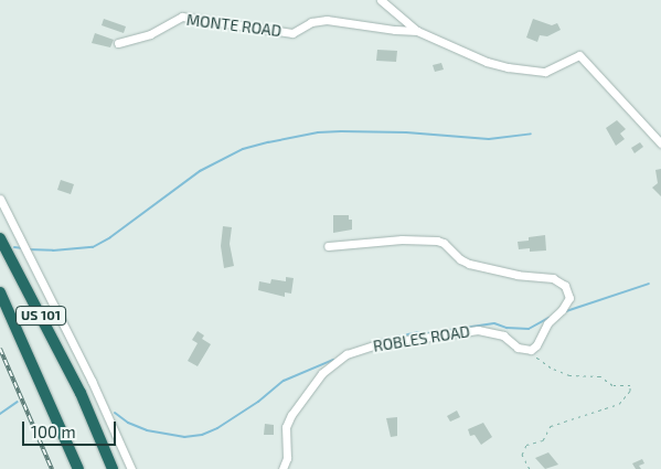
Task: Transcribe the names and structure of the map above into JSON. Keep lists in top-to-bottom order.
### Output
{
  "streets": {
    "highway": ["US 101"],
    "street": ["MONTE ROAD", "ROBLES ROAD"]
  },
  "scale_bar": "100 m"
}
